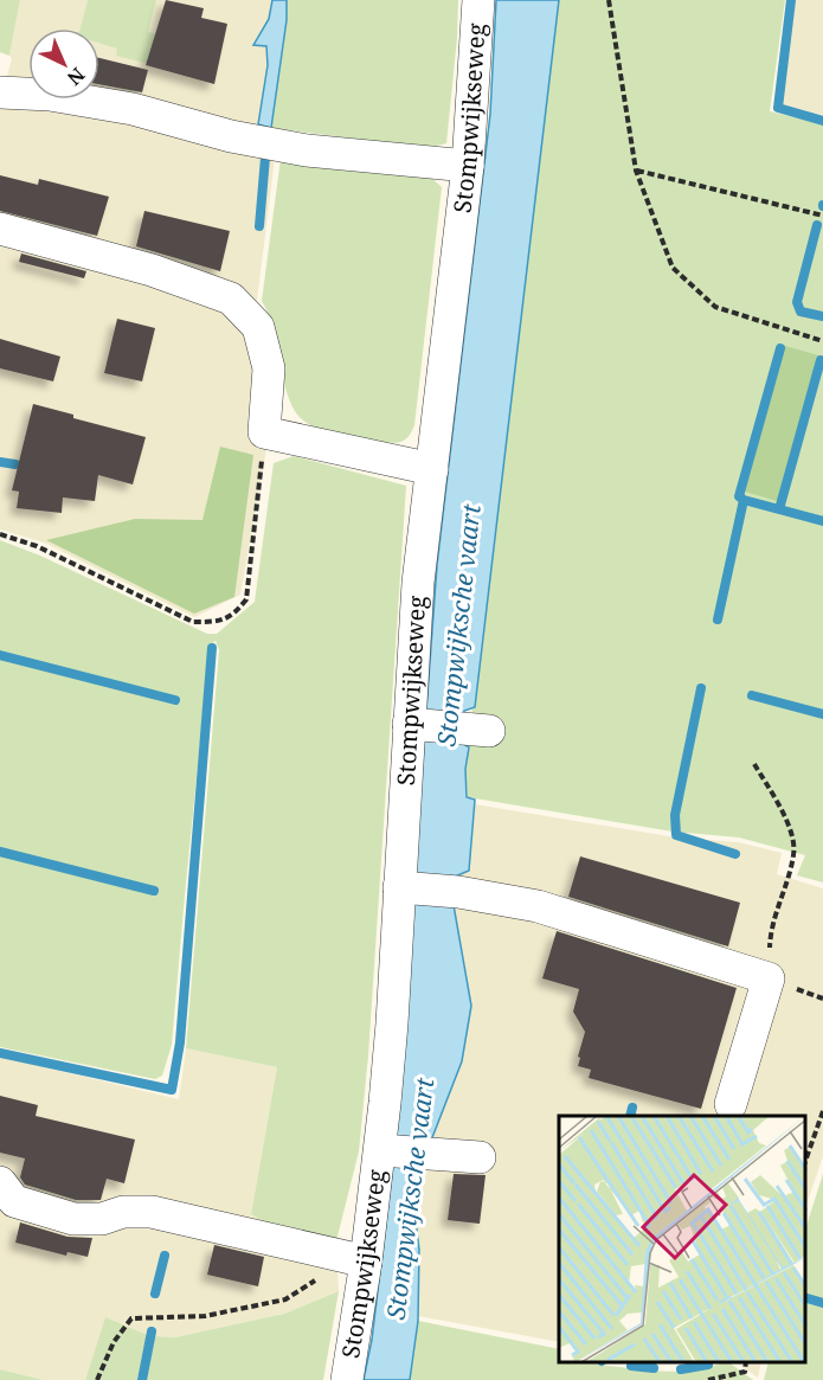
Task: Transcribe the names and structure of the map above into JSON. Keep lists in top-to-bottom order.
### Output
{
  "streets": {
    "street": ["Stompwijkseweg"]
  },
  "water": ["Stompwijksche vaart"],
  "north": "bottom right"
}
